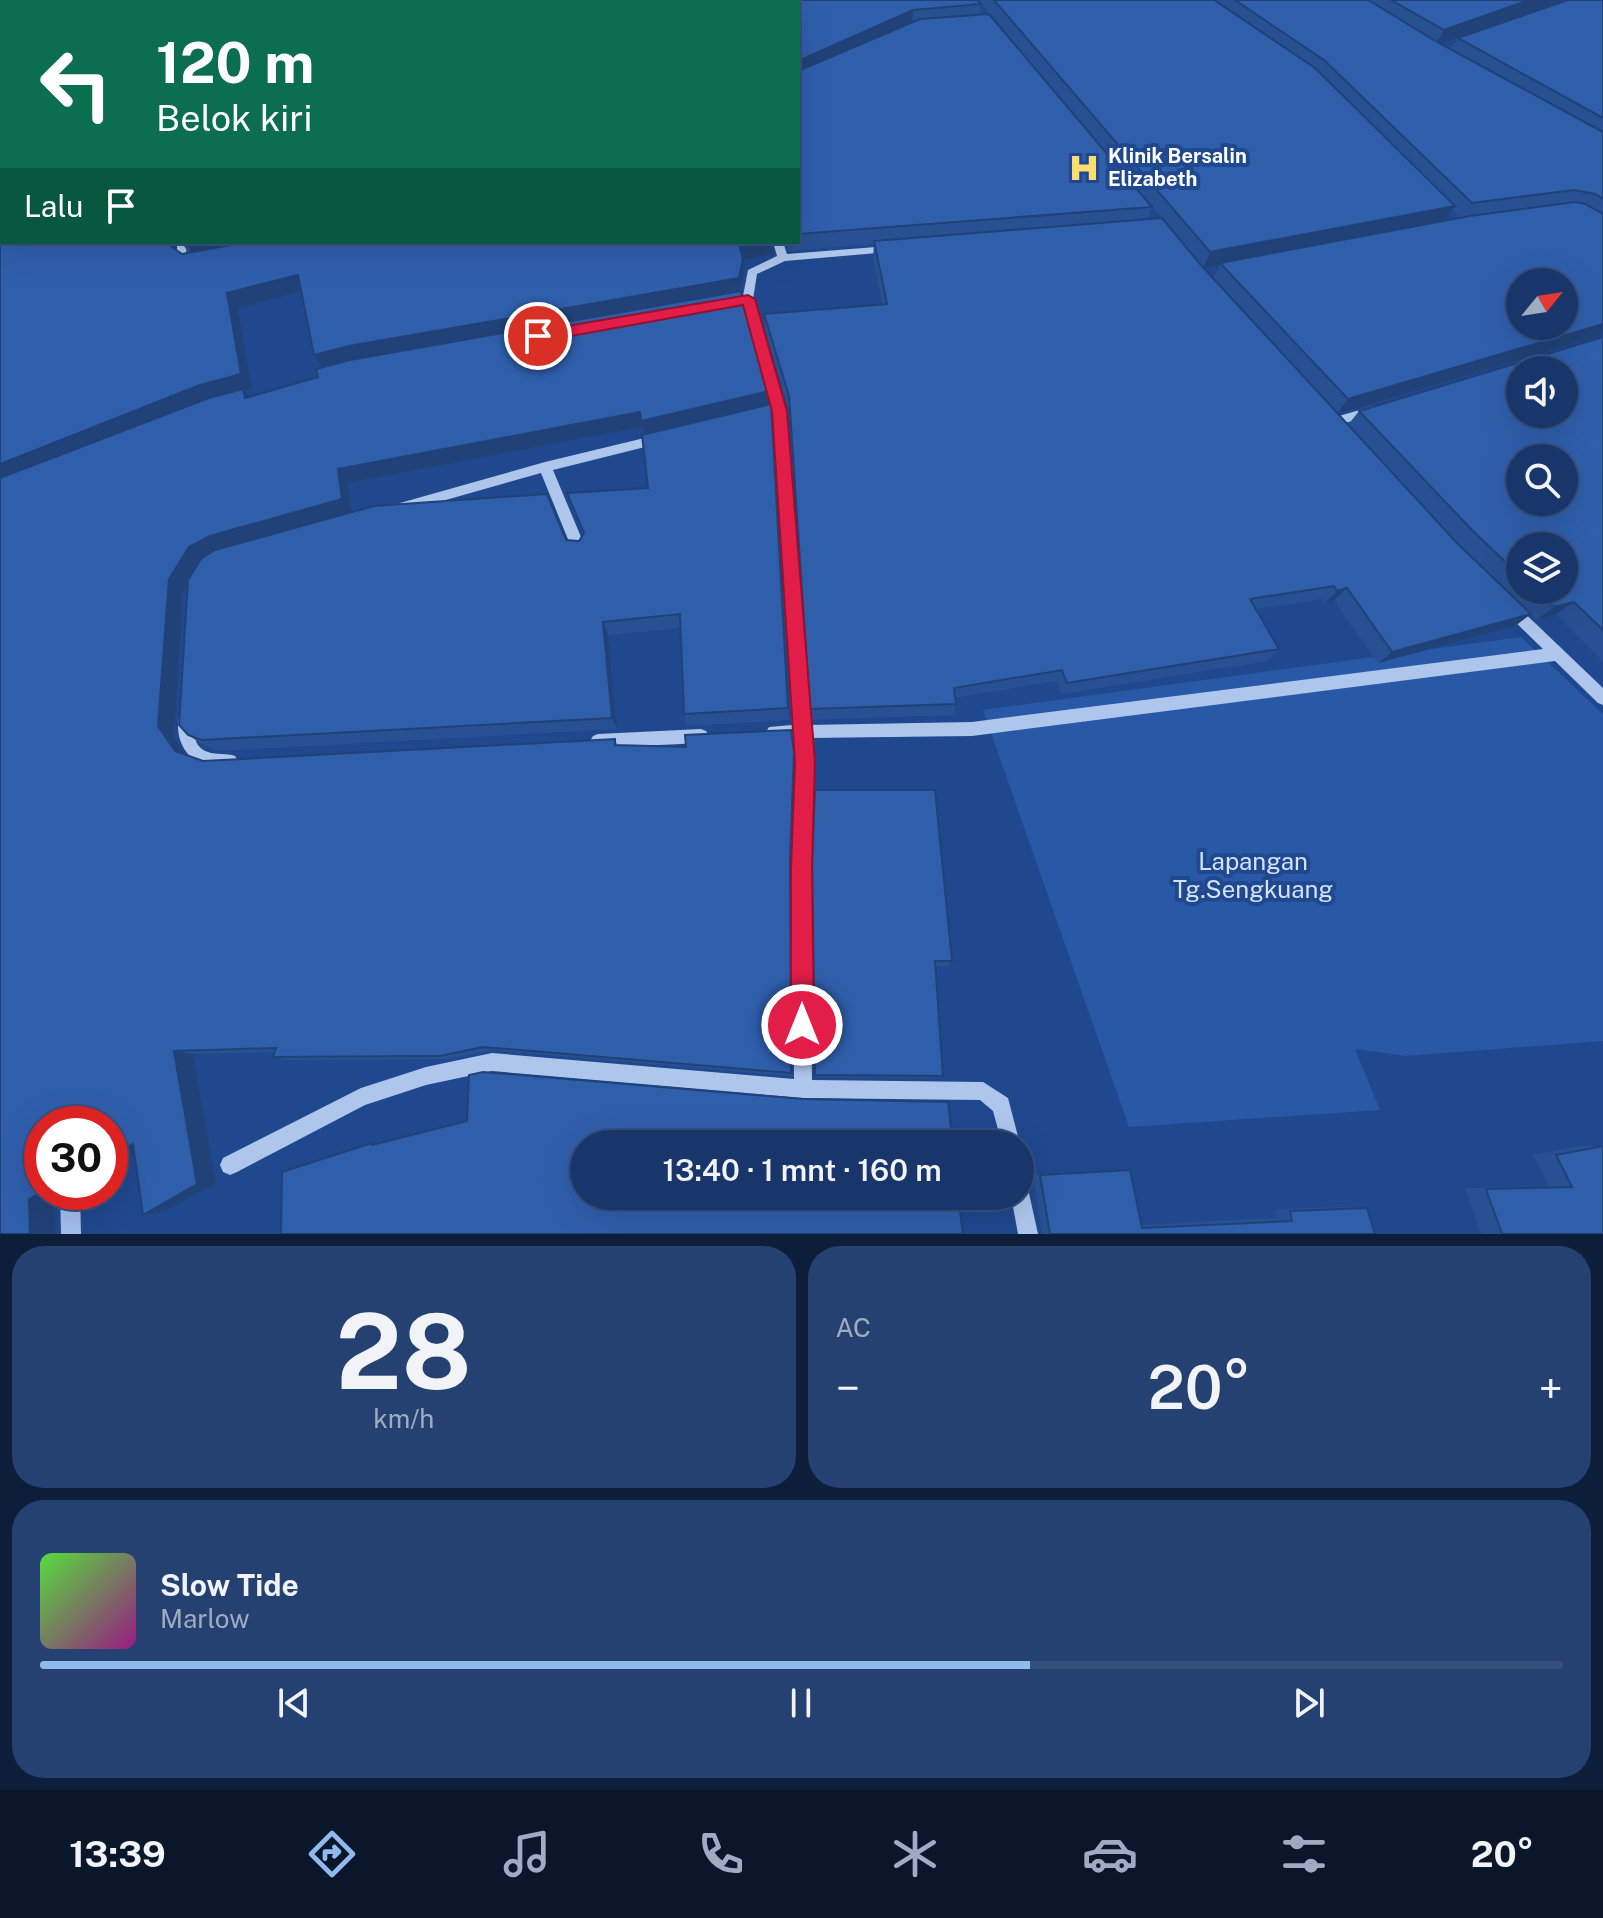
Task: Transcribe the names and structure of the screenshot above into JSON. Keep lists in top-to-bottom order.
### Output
{
  "parks": ["Lapangan Tg.Sengkuang"],
  "places": {
    "hospital": ["Klinik Bersalin Elizabeth"]
  },
  "north": "top right",
  "page": {
    "turn": ["120 m", "Belok kiri"],
    "then": "Lalu",
    "limit": "30",
    "trip": "13:40 · 1 mnt · 160 m",
    "tile": [
      ["28", "km/h"],
      "AC"
    ],
    "heat": ["−", "20°", "+"],
    "song": ["Slow Tide", "Marlow"],
    "tabs": ["13:39", "20°"]
  }
}
